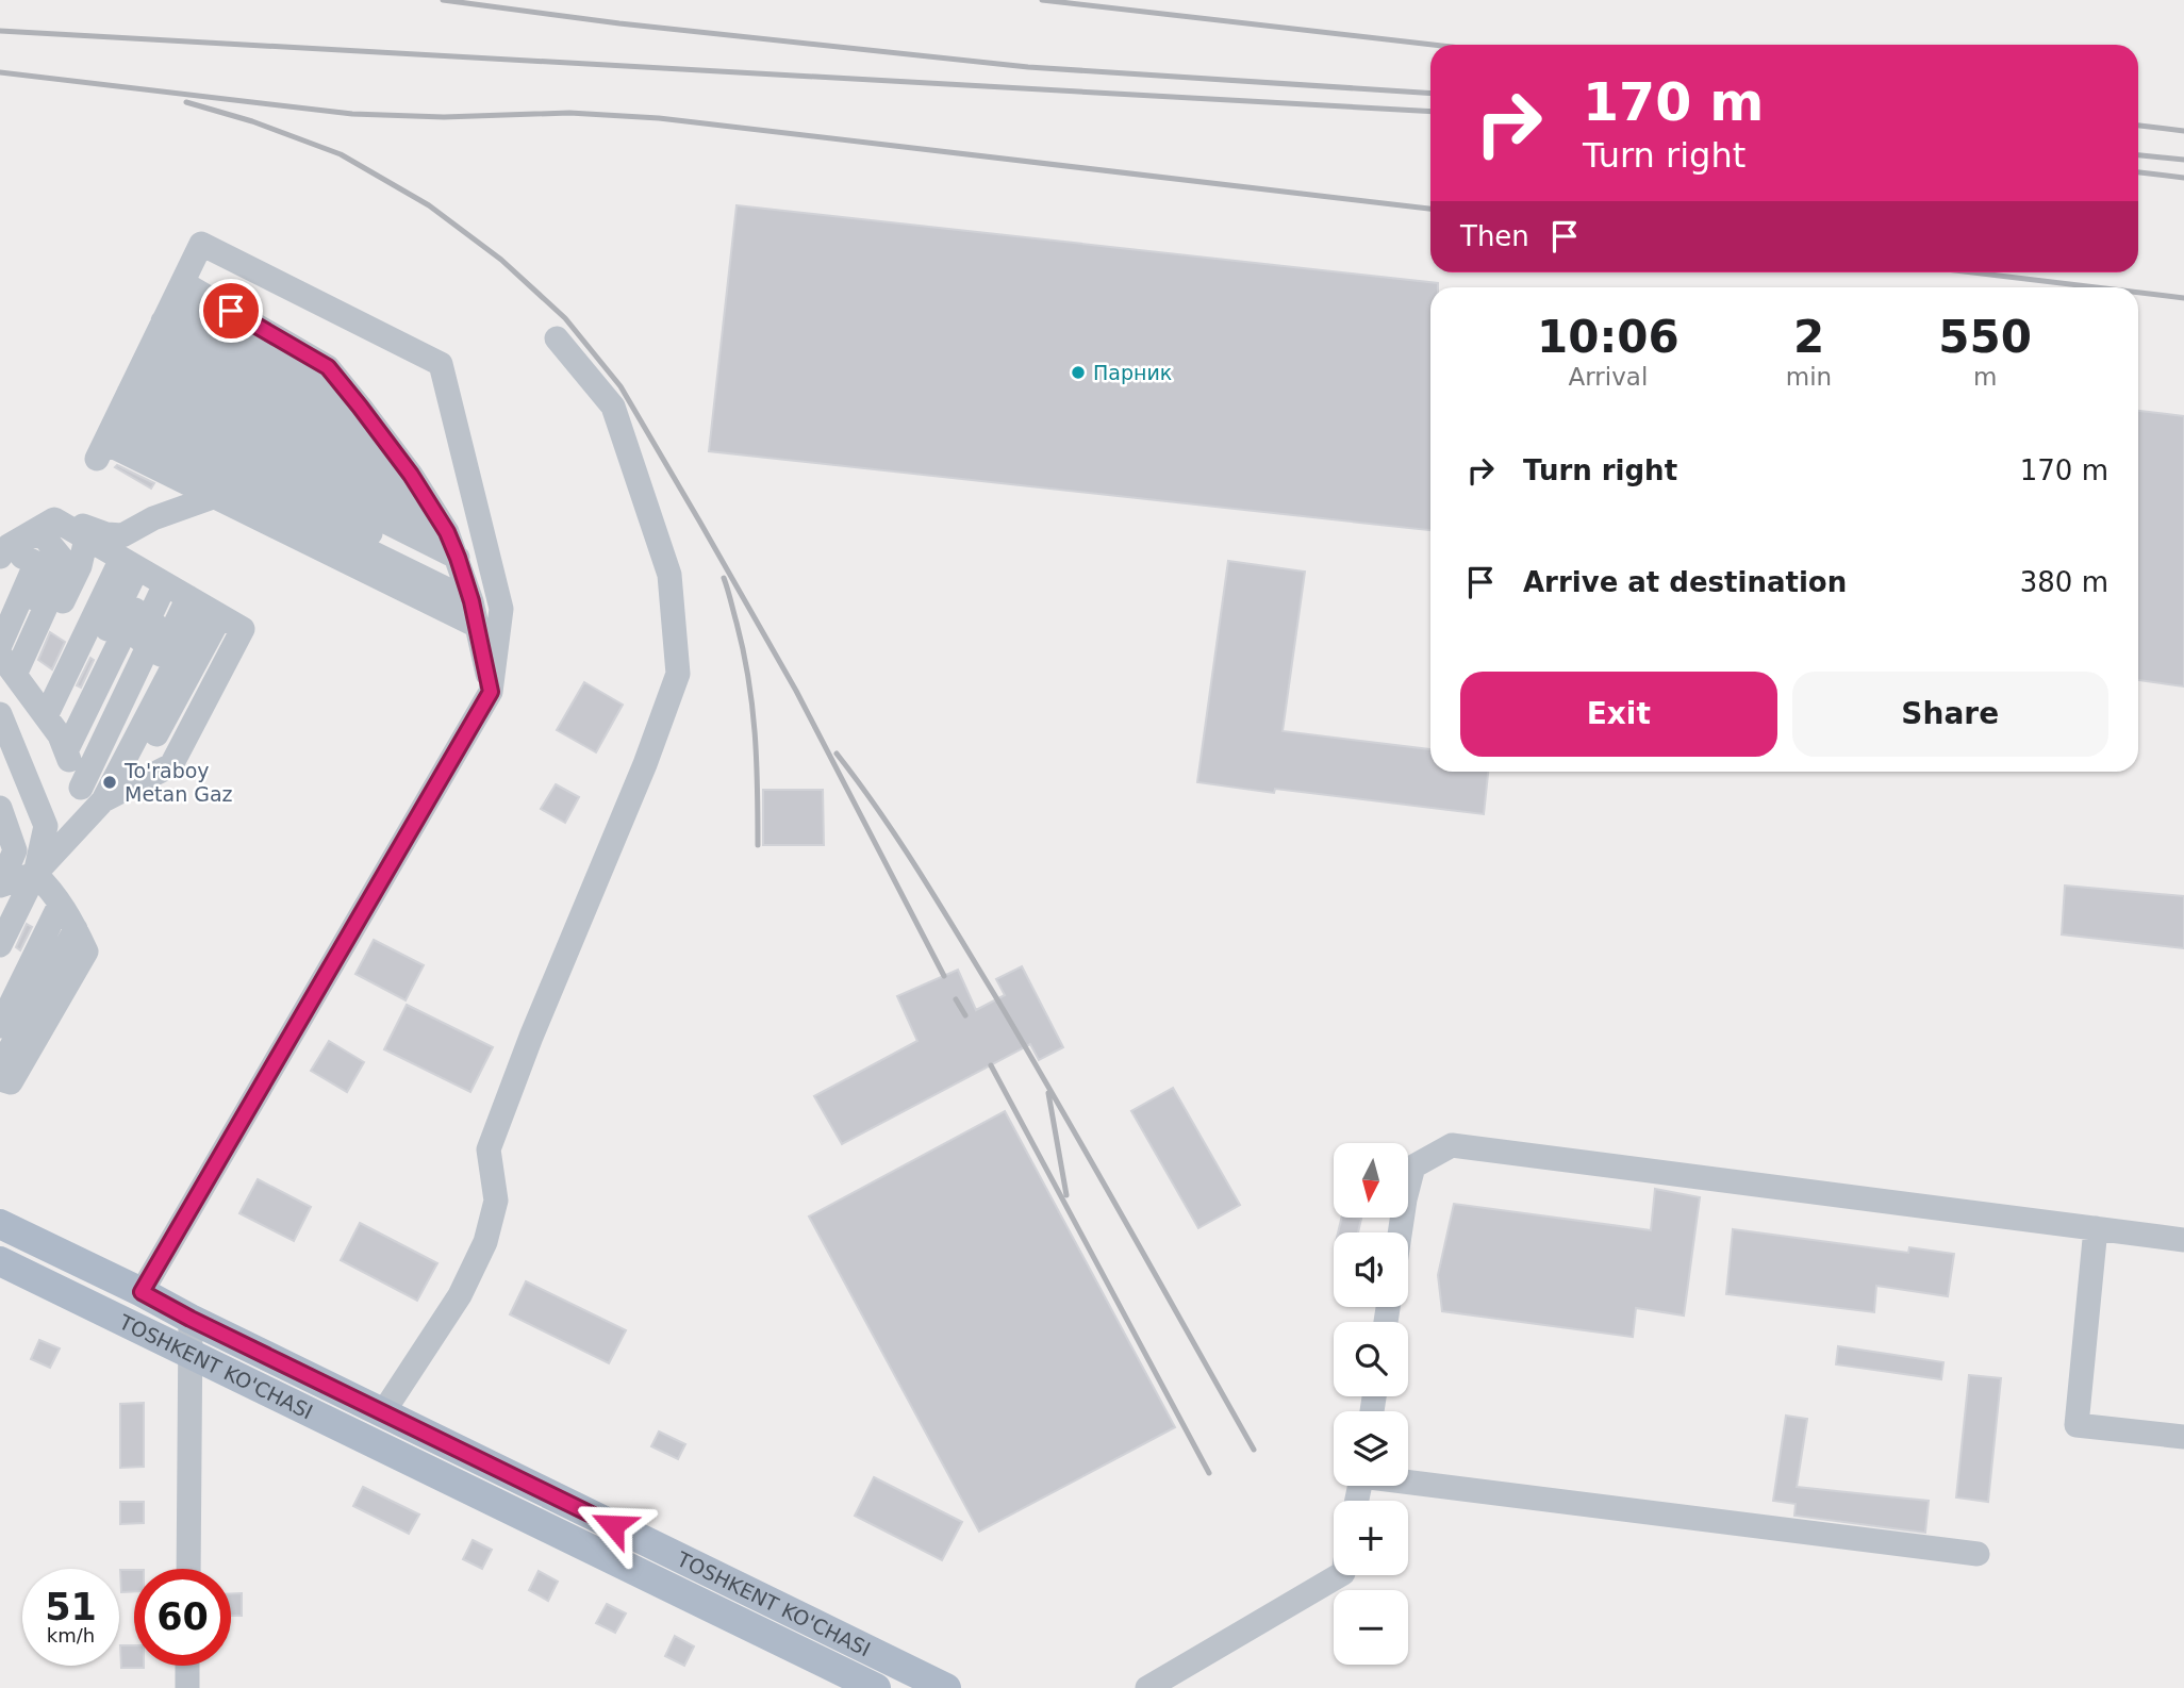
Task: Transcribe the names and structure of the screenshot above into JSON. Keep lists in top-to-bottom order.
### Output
{
  "streets": {
    "main road": ["TOSHKENT KO'CHASI"]
  },
  "places": ["Парник", "To'raboy Metan Gaz"],
  "north": "bottom",
  "page": {
    "turn": ["170 m", "Turn right"],
    "then": "Then",
    "eta": [
      "10:06",
      "Arrival",
      "2",
      "min",
      "550",
      "m"
    ],
    "list": [
      {
        "name": "Turn right",
        "value": "170 m"
      },
      {
        "name": "Arrive at destination",
        "value": "380 m"
      }
    ],
    "buttons": ["Exit", "Share"],
    "map_buttons": ["+", "−"],
    "speed": "51 km/h",
    "limit": "60"
  }
}
